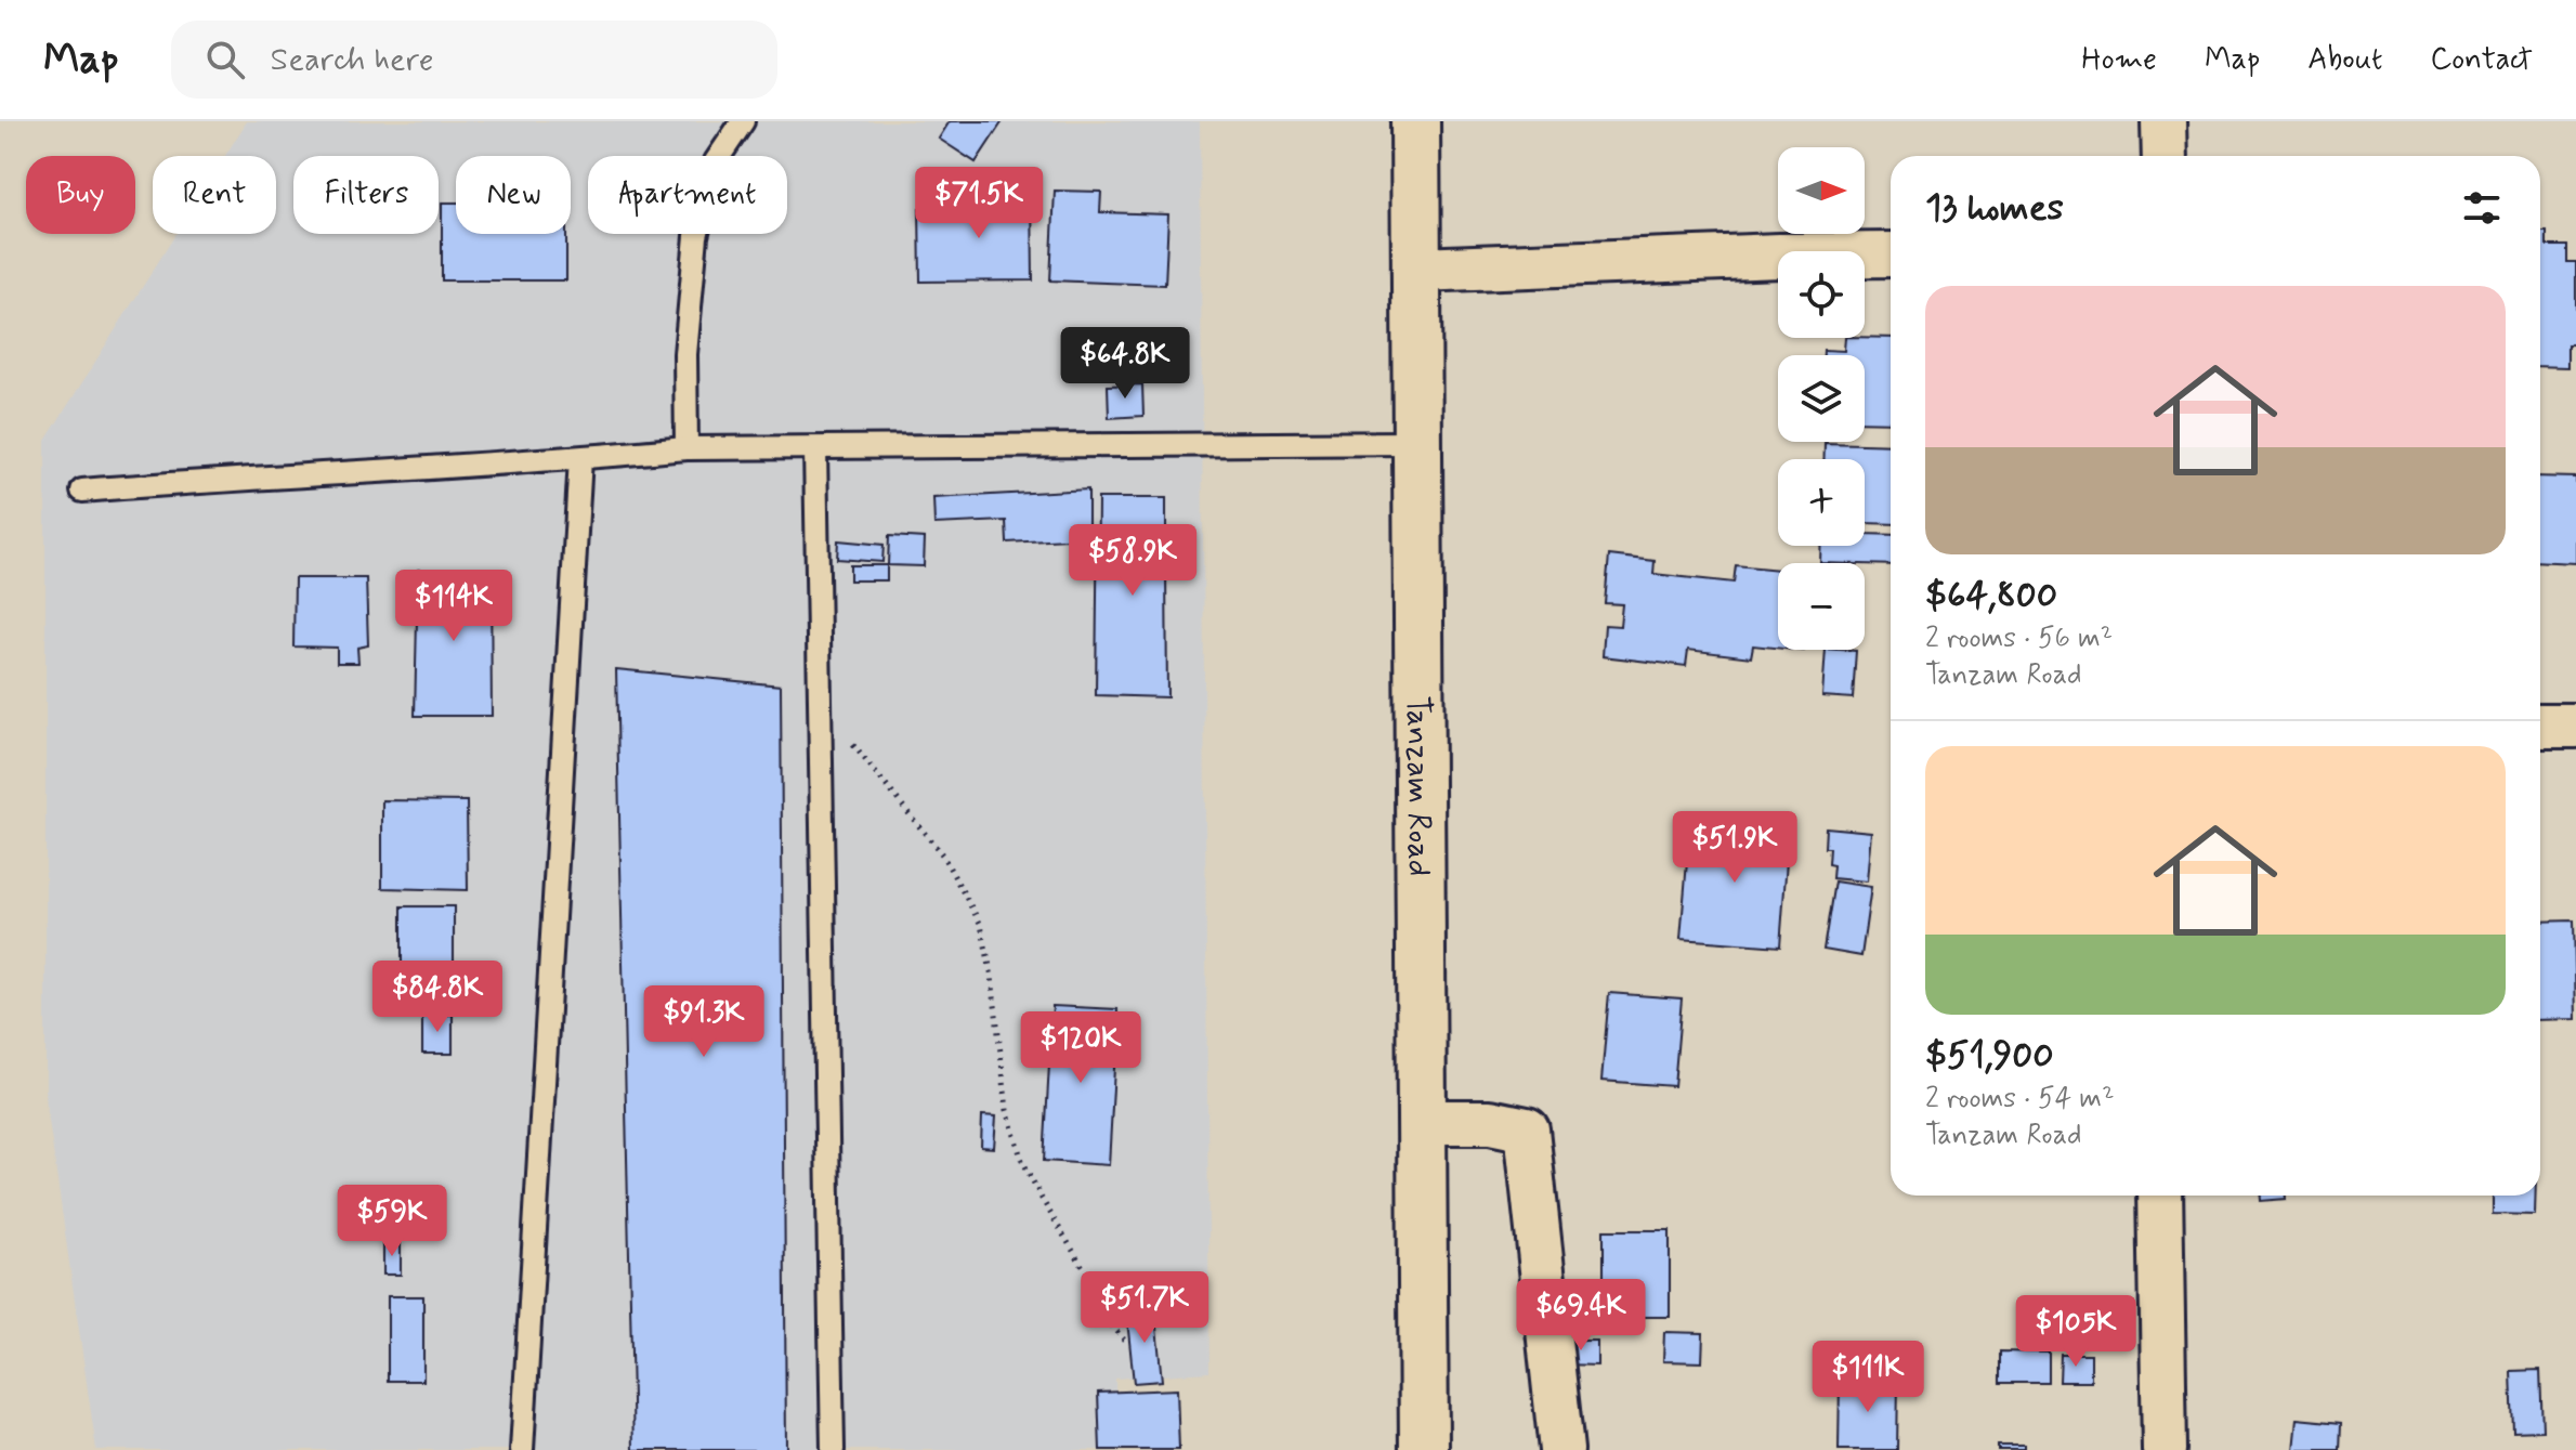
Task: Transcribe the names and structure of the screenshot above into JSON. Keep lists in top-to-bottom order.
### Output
{
  "streets": {
    "highway": ["Tanzam Road"]
  },
  "north": "right",
  "page": {
    "header": "Map",
    "search": "Search here",
    "nav": [
      "Home",
      "Map",
      "About",
      "Contact"
    ],
    "map_buttons": ["+", "−"],
    "chip": [
      "Buy",
      "Rent",
      "Filters",
      "New",
      "Apartment"
    ],
    "heading": "13 homes",
    "price": [
      "$71.5K",
      "$64.8K",
      "$58.9K",
      "$114K",
      "$51.9K",
      "$84.8K",
      "$91.3K",
      "$120K",
      "$59K",
      "$51.7K",
      "$69.4K",
      "$105K",
      "$111K"
    ],
    "list": [
      {
        "name": "$64,800",
        "note": "2 rooms · 56 m² · Tanzam Road"
      },
      {
        "name": "$51,900",
        "note": "2 rooms · 54 m² · Tanzam Road"
      }
    ]
  }
}
